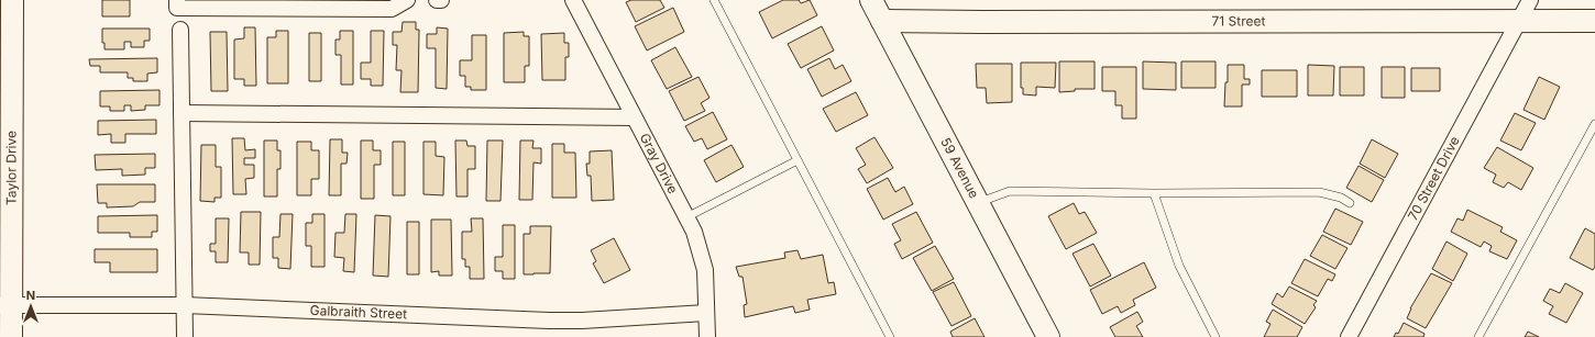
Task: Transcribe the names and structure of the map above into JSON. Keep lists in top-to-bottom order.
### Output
{
  "streets": {
    "street": [
      "71 Street",
      "Gray Drive",
      "Taylor Drive",
      "59 Avenue",
      "70 Street Drive",
      "Galbraith Street"
    ]
  },
  "crossings": [
    ["71 Street", "59 Avenue"],
    ["71 Street", "70 Street Drive"],
    ["Gray Drive", "Galbraith Street"],
    ["Taylor Drive", "Galbraith Street"]
  ],
  "north": "top"
}
